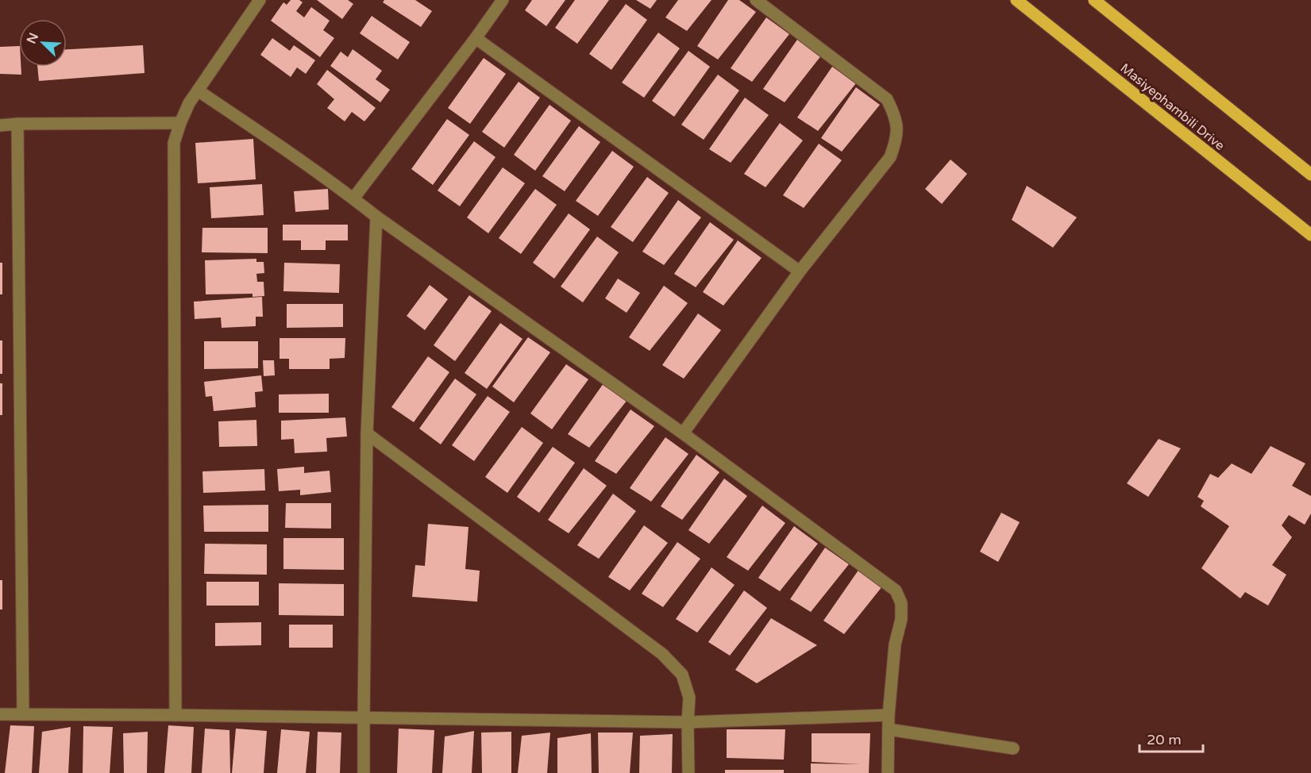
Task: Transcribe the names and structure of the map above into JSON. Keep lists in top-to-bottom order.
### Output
{
  "streets": {
    "main road": ["Masiyephambili Drive"]
  },
  "scale_bar": "20 m",
  "north": "top left"
}
